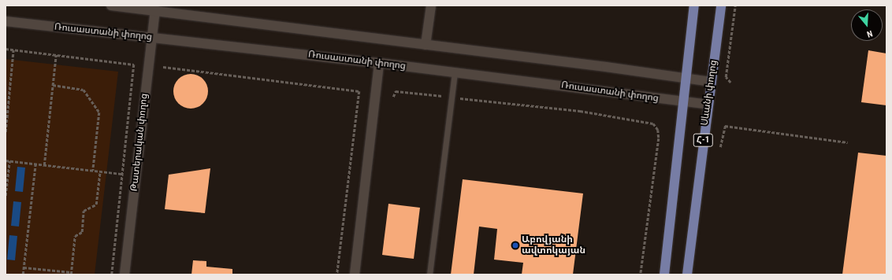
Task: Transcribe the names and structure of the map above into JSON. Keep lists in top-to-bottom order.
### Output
{
  "streets": {
    "main road": [
      "Ռուսաստանի փողոց",
      "Սևանի փողոց",
      "Հ-1",
      "Թատերական փողոց"
    ]
  },
  "crossings": [
    ["Ռուսաստանի փողոց", "Սևանի փողոց"],
    ["Ռուսաստանի փողոց", "Հ-1"],
    ["Ռուսաստանի փողոց", "Թատերական փողոց"]
  ],
  "places": ["Աբովյանի ավտոկայան"],
  "north": "bottom"
}
